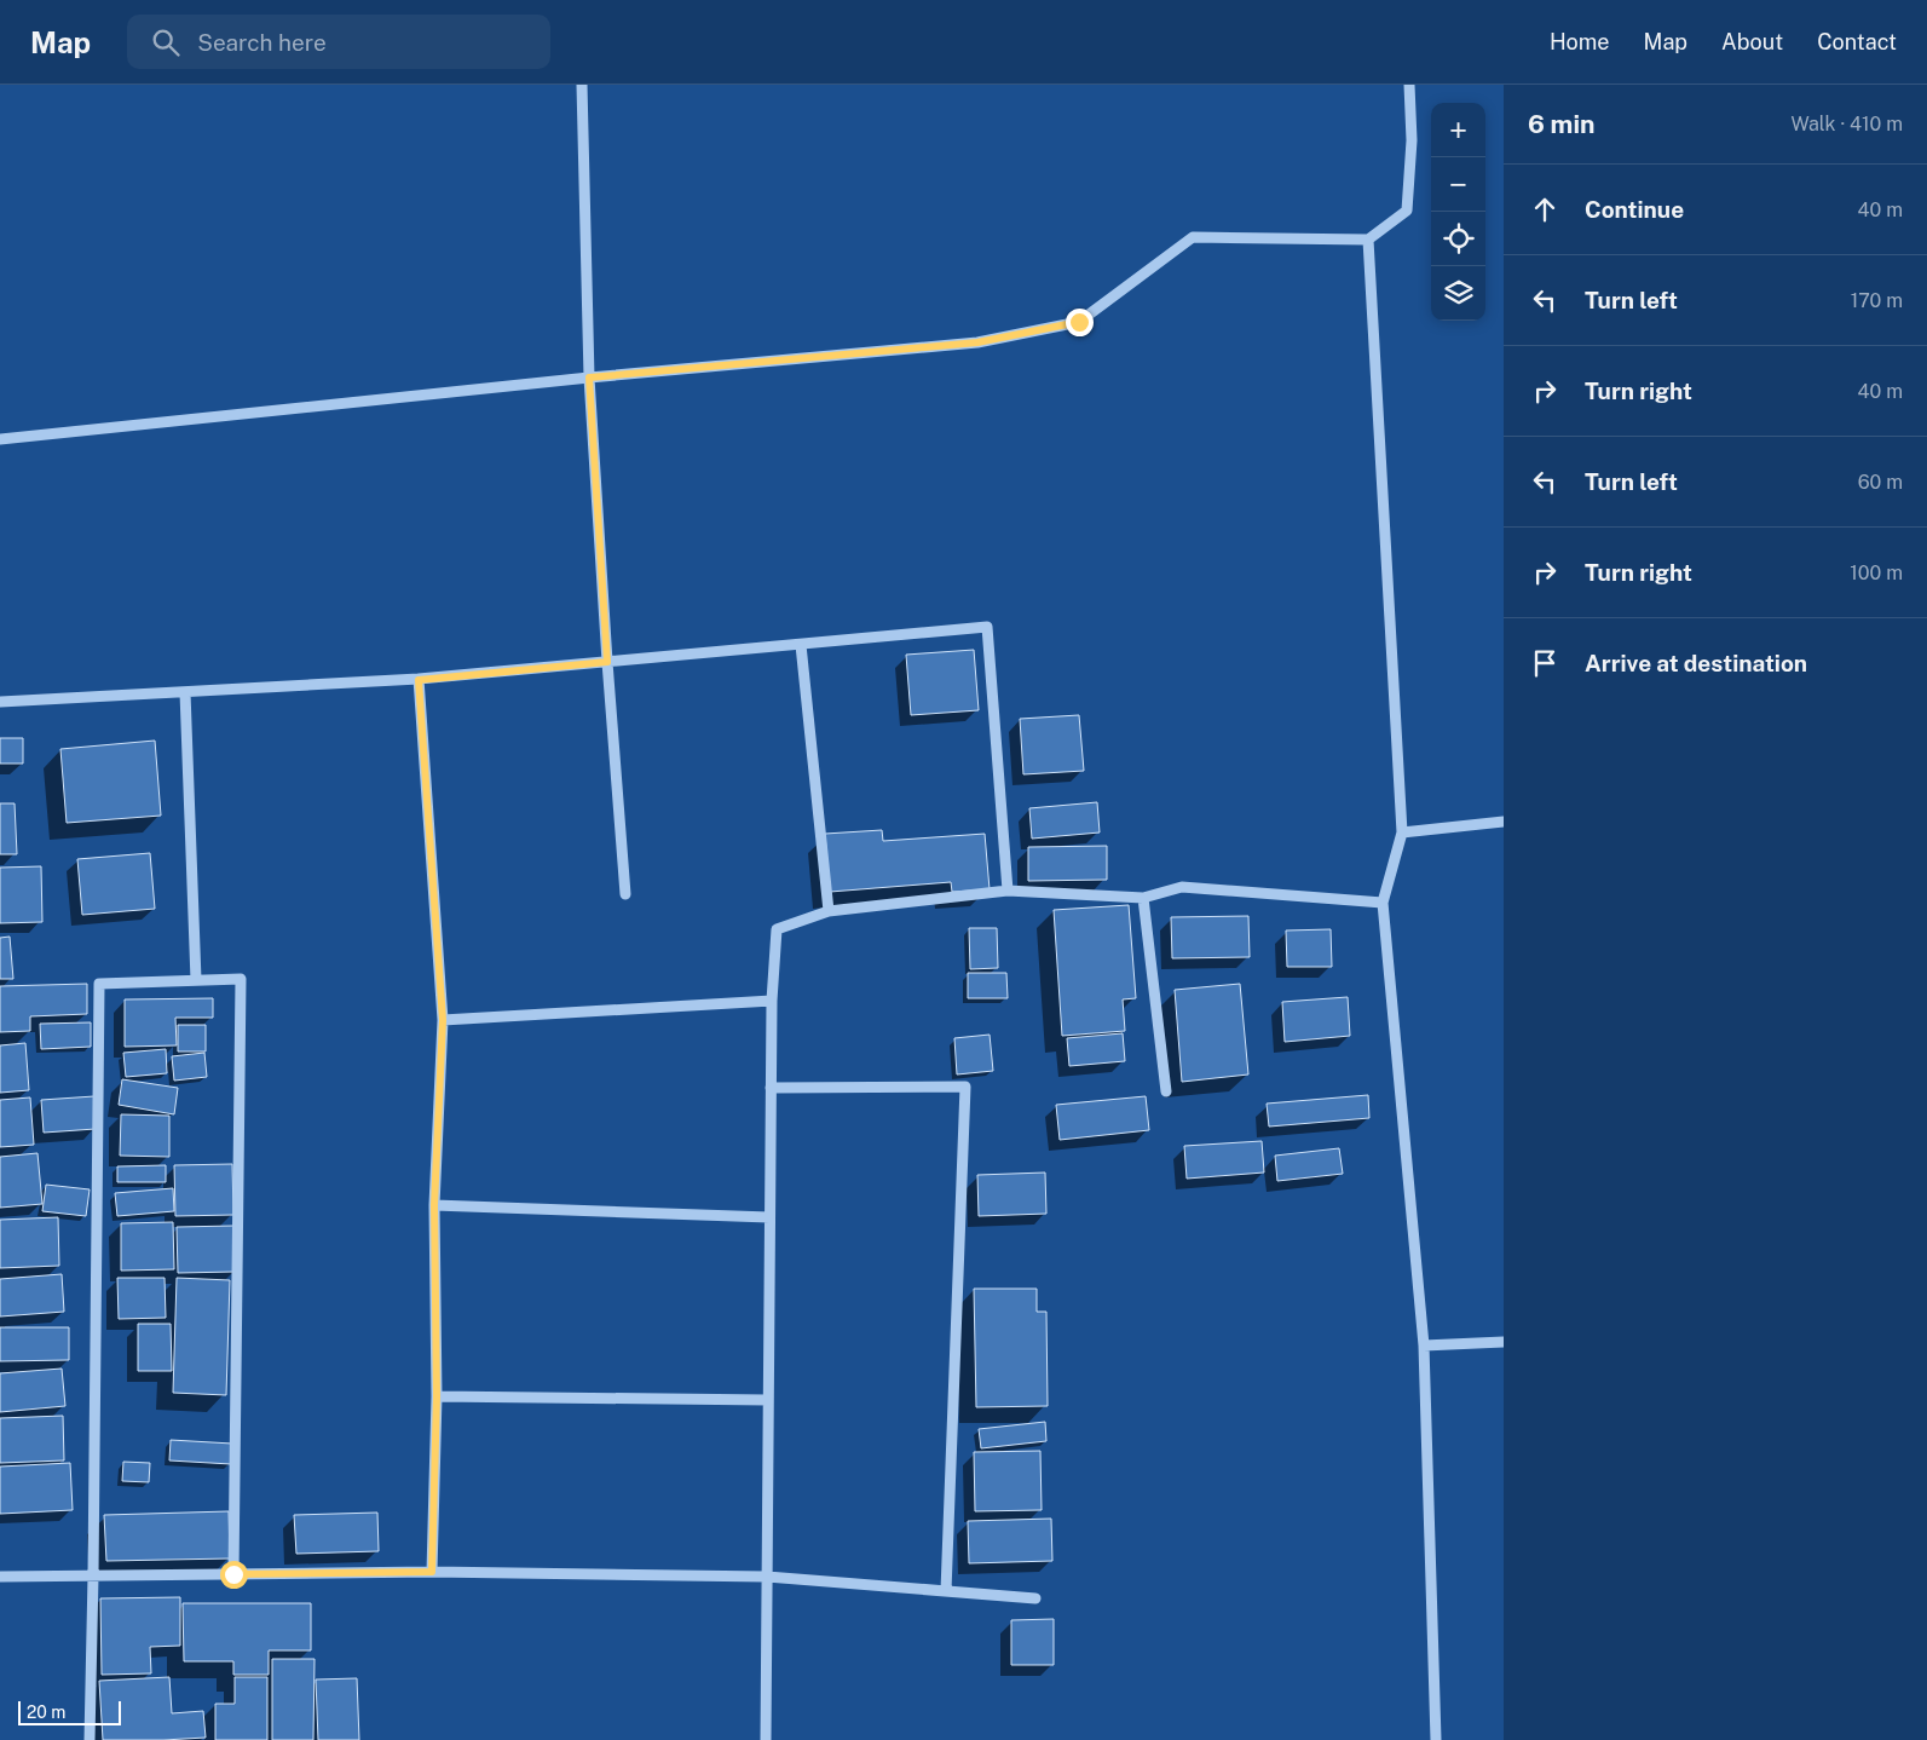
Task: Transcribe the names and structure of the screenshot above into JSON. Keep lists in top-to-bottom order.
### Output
{
  "scale_bar": "20 m",
  "page": {
    "header": "Map",
    "search": "Search here",
    "nav": [
      "Home",
      "Map",
      "About",
      "Contact"
    ],
    "heading": ["6 min", "Walk · 410 m"],
    "map_buttons": ["+", "−"],
    "list": [
      ["Continue", "40 m"],
      ["Turn left", "170 m"],
      ["Turn right", "40 m"],
      ["Turn left", "60 m"],
      ["Turn right", "100 m"],
      "Arrive at destination"
    ],
    "scale": "20 m"
  }
}
